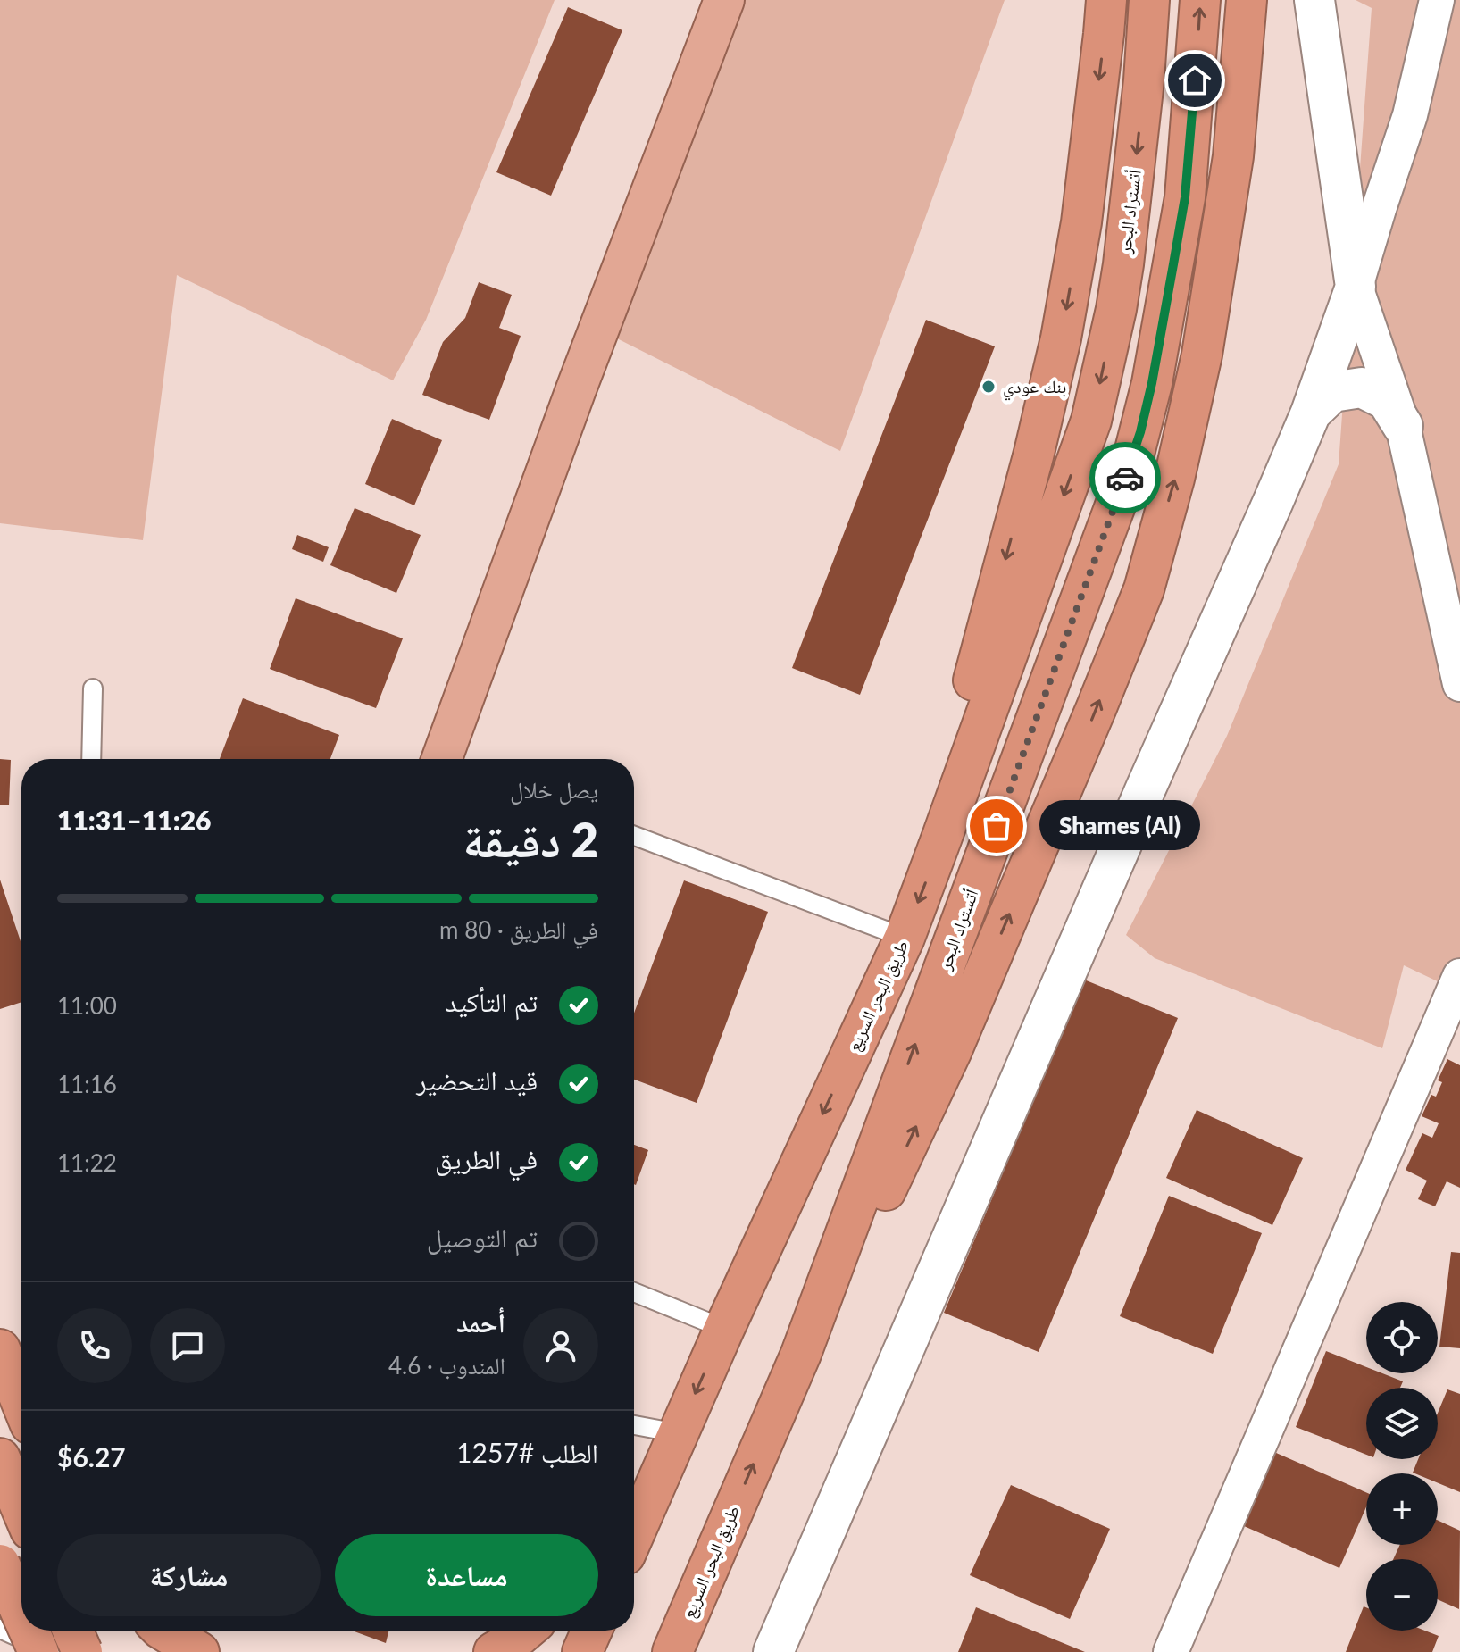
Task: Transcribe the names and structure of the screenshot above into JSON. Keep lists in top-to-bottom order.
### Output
{
  "streets": {
    "highway": ["أتستراد البحر", "طريق البحر السريع"]
  },
  "crossings": [
    ["أتستراد البحر", "طريق البحر السريع"]
  ],
  "places": ["بنك عودي", "Shames (Al)"],
  "page": {
    "heading": ["2 دقيقة", "يصل خلال", "11:26–11:31"],
    "panel": [
      "أحمد",
      "المندوب · 4.6",
      "الطلب #1257",
      "$6.27"
    ],
    "bubble": "Shames (Al)",
    "bar": "في الطريق · 80 m",
    "list": [
      ["تم التأكيد", "11:00"],
      ["قيد التحضير", "11:16"],
      ["في الطريق", "11:22"],
      "تم التوصيل"
    ],
    "map_buttons": ["+", "−"],
    "buttons": ["مساعدة", "مشاركة"]
  }
}
